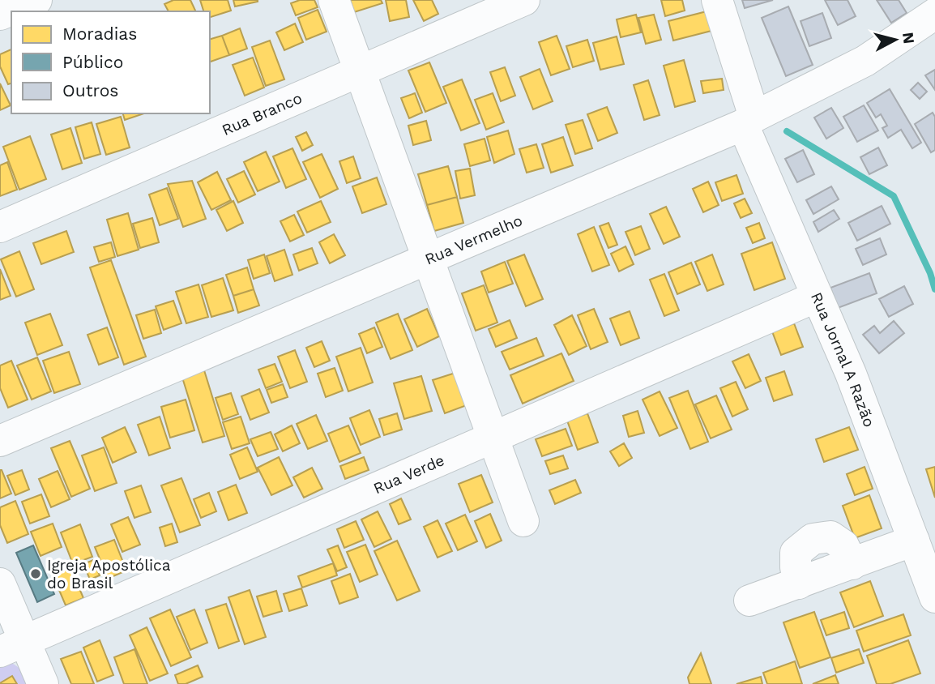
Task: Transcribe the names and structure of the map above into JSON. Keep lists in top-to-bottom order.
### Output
{
  "streets": {
    "street": [
      "Rua Branco",
      "Rua Vermelho",
      "Rua Jornal A Razão",
      "Rua Verde"
    ]
  },
  "crossings": [
    ["Rua Vermelho", "Rua Jornal A Razão"],
    ["Rua Jornal A Razão", "Rua Verde"]
  ],
  "places": ["Igreja Apostólica do Brasil"],
  "legend": ["Moradias", "Público", "Outros"],
  "north": "right"
}
